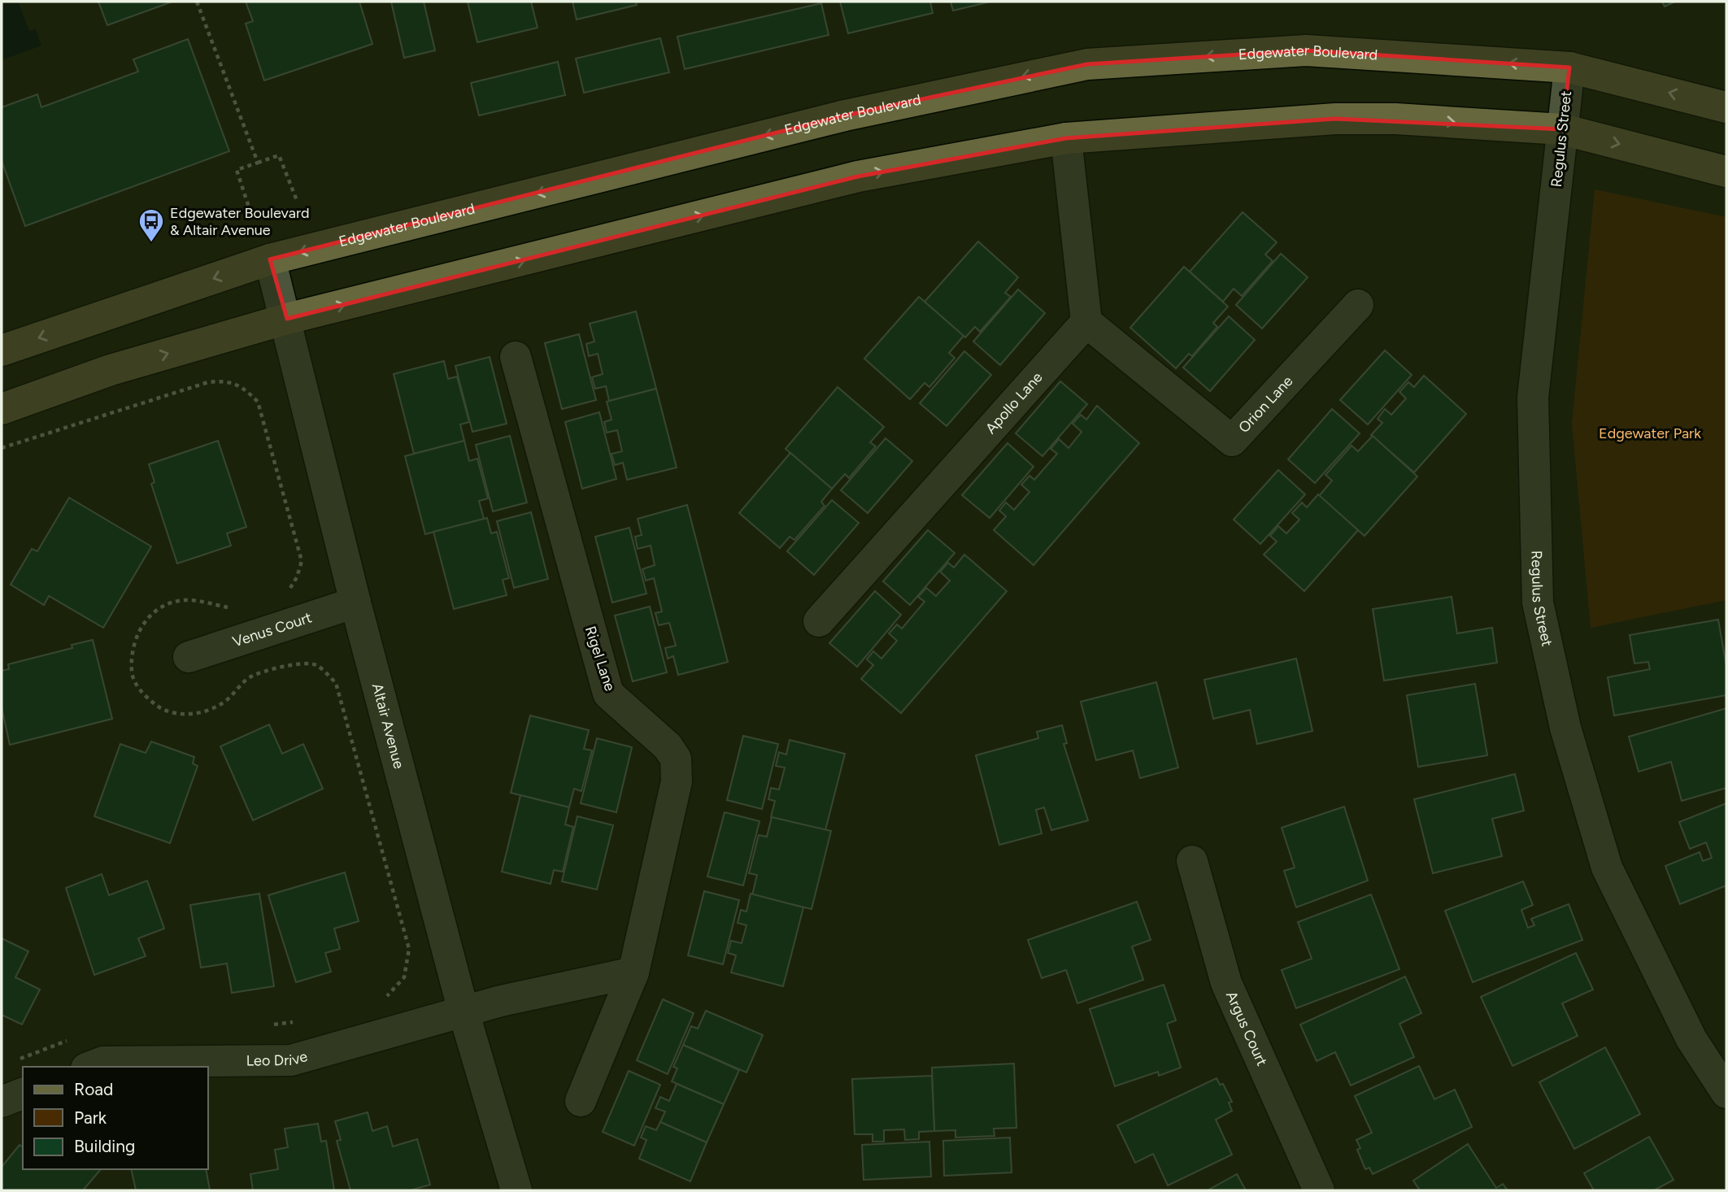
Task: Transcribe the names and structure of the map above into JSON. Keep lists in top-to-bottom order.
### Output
{
  "streets": {
    "main road": ["Edgewater Boulevard"],
    "street": [
      "Regulus Street",
      "Apollo Lane",
      "Orion Lane",
      "Venus Court",
      "Rigel Lane",
      "Altair Avenue",
      "Argus Court",
      "Leo Drive"
    ]
  },
  "crossings": [
    ["Edgewater Boulevard", "Regulus Street"],
    ["Edgewater Boulevard", "Altair Avenue"],
    ["Apollo Lane", "Orion Lane"],
    ["Venus Court", "Altair Avenue"],
    ["Altair Avenue", "Leo Drive"]
  ],
  "parks": ["Edgewater Park"],
  "places": {
    "bus stop": ["Edgewater Boulevard & Altair Avenue"]
  },
  "legend": ["Road", "Park", "Building"]
}
